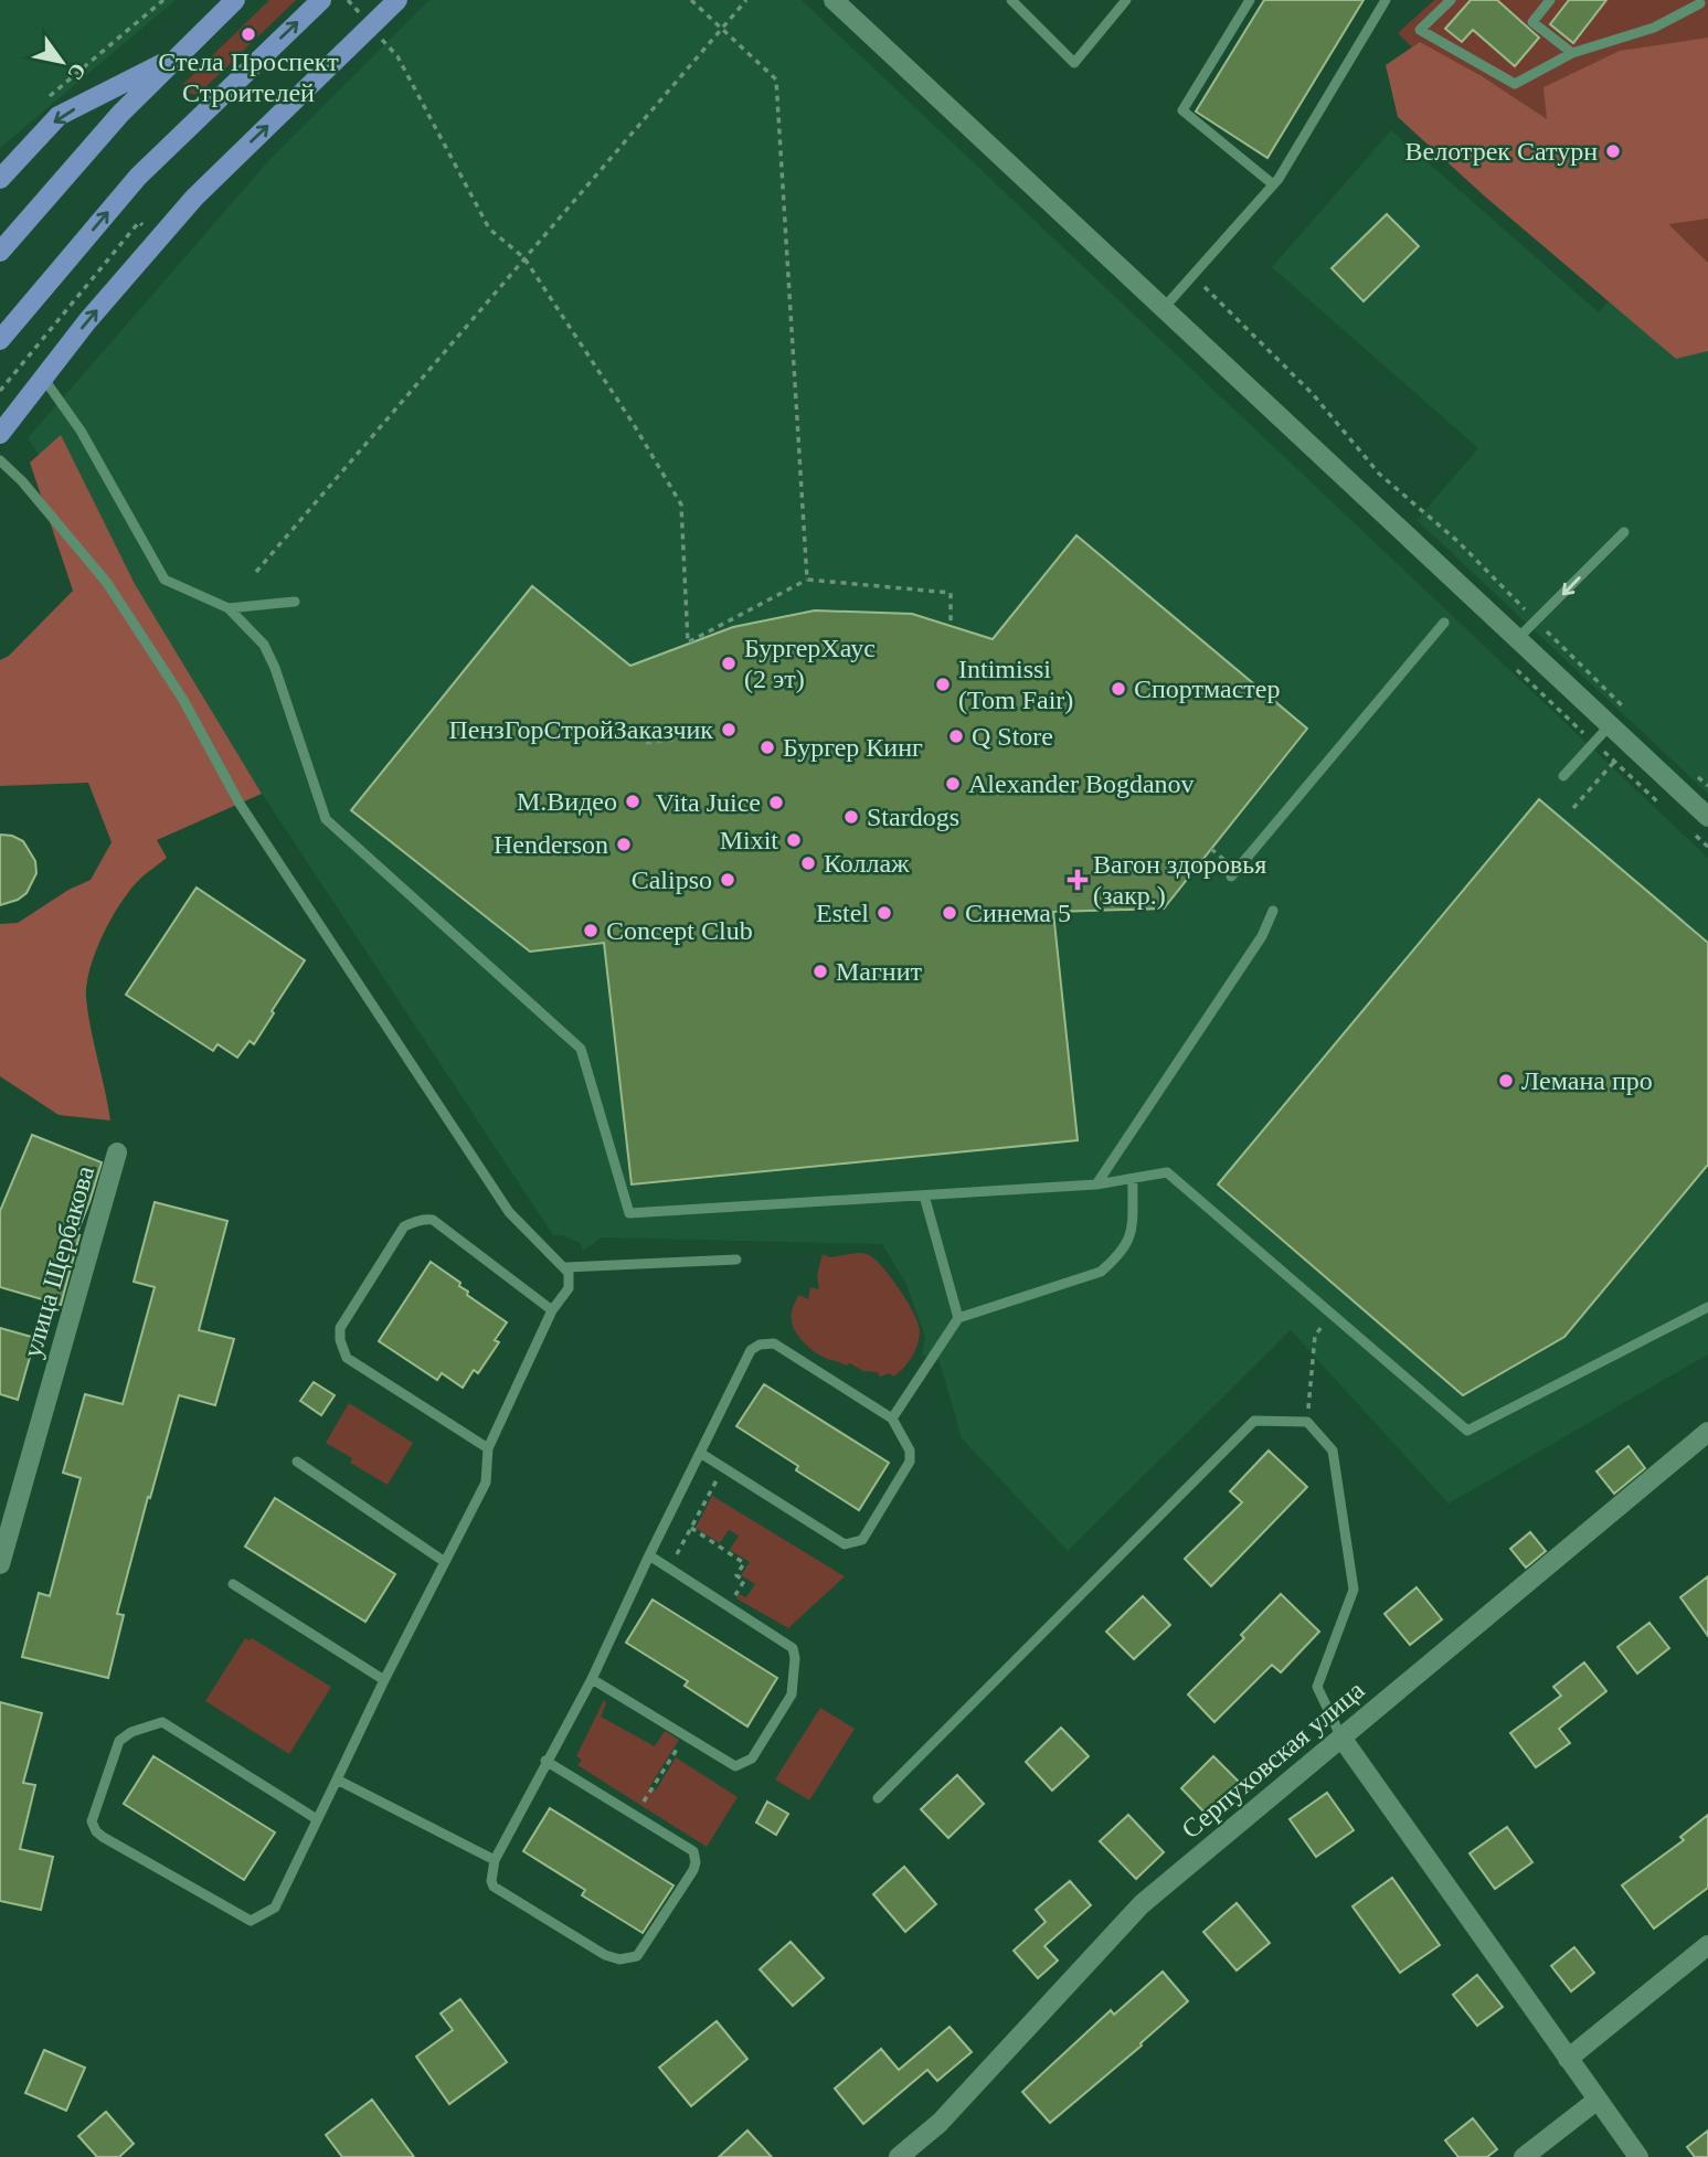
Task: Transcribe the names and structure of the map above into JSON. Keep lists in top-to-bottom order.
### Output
{
  "streets": {
    "street": ["улица Щербакова", "Серпуховская улица"]
  },
  "places": {
    "other": [
      "Стела Проспект Строителей",
      "Велотрек Сатурн",
      "БургерХаус (2 эт)",
      "Intimissi (Tom Fair)",
      "Спортмастер",
      "ПензГорСтройЗаказчик",
      "Q Store",
      "Бургер Кинг",
      "Alexander Bogdanov",
      "М.Видео",
      "Vita Juice",
      "Stardogs",
      "Mixit",
      "Henderson",
      "Коллаж",
      "Calipso",
      "Estel",
      "Синема 5",
      "Concept Club",
      "Магнит",
      "Лемана про"
    ],
    "health": ["Вагон здоровья (закр.)"]
  },
  "north": "bottom right"
}
